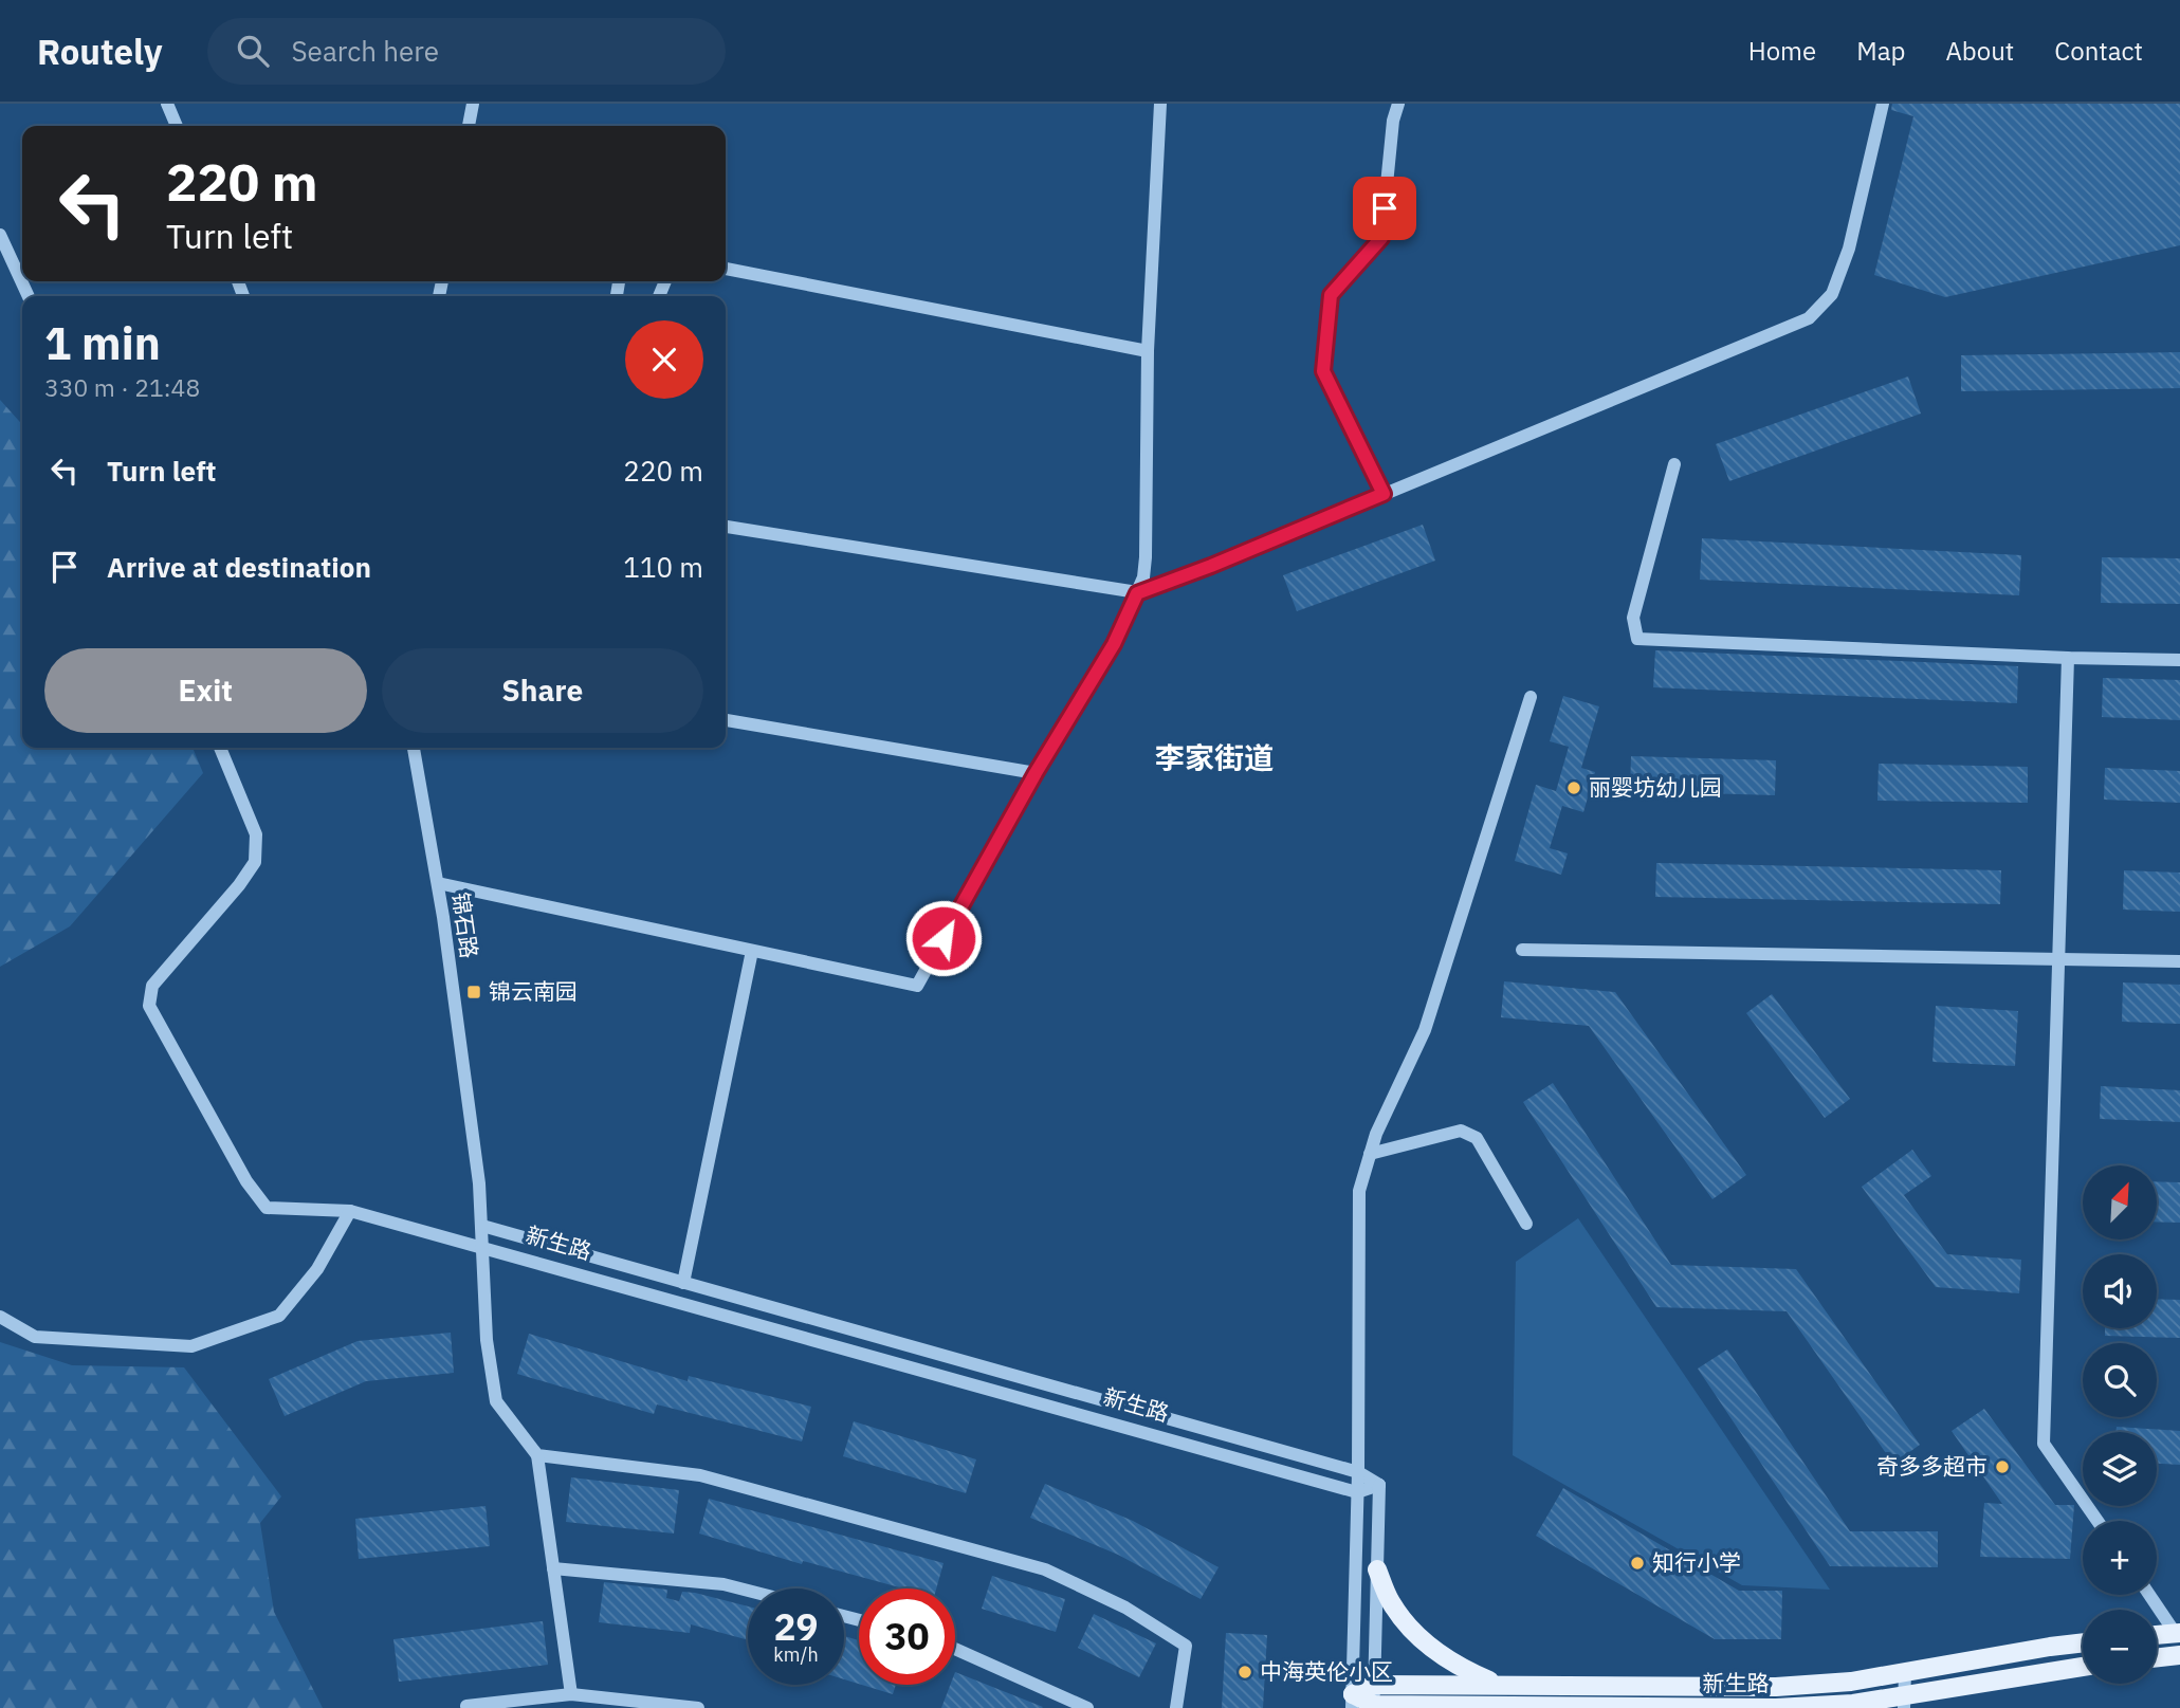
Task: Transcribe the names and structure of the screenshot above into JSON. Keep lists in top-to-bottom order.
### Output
{
  "streets": {
    "main road": ["新生路"],
    "street": ["锦石路"]
  },
  "crossings": [
    ["锦石路", "新生路"]
  ],
  "districts": ["李家街道"],
  "places": {
    "other": [
      "丽婴坊幼儿园",
      "奇多多超市",
      "知行小学",
      "中海英伦小区"
    ],
    "transit": ["锦云南园"]
  },
  "north": "top right",
  "page": {
    "header": "Routely",
    "search": "Search here",
    "nav": [
      "Home",
      "Map",
      "About",
      "Contact"
    ],
    "turn": ["220 m", "Turn left"],
    "heading": ["1 min", "330 m · 21:48"],
    "list": [
      {
        "name": "Turn left",
        "value": "220 m"
      },
      {
        "name": "Arrive at destination",
        "value": "110 m"
      }
    ],
    "buttons": ["Exit", "Share"],
    "map_buttons": ["+", "−"],
    "speed": "29 km/h",
    "limit": "30"
  }
}
